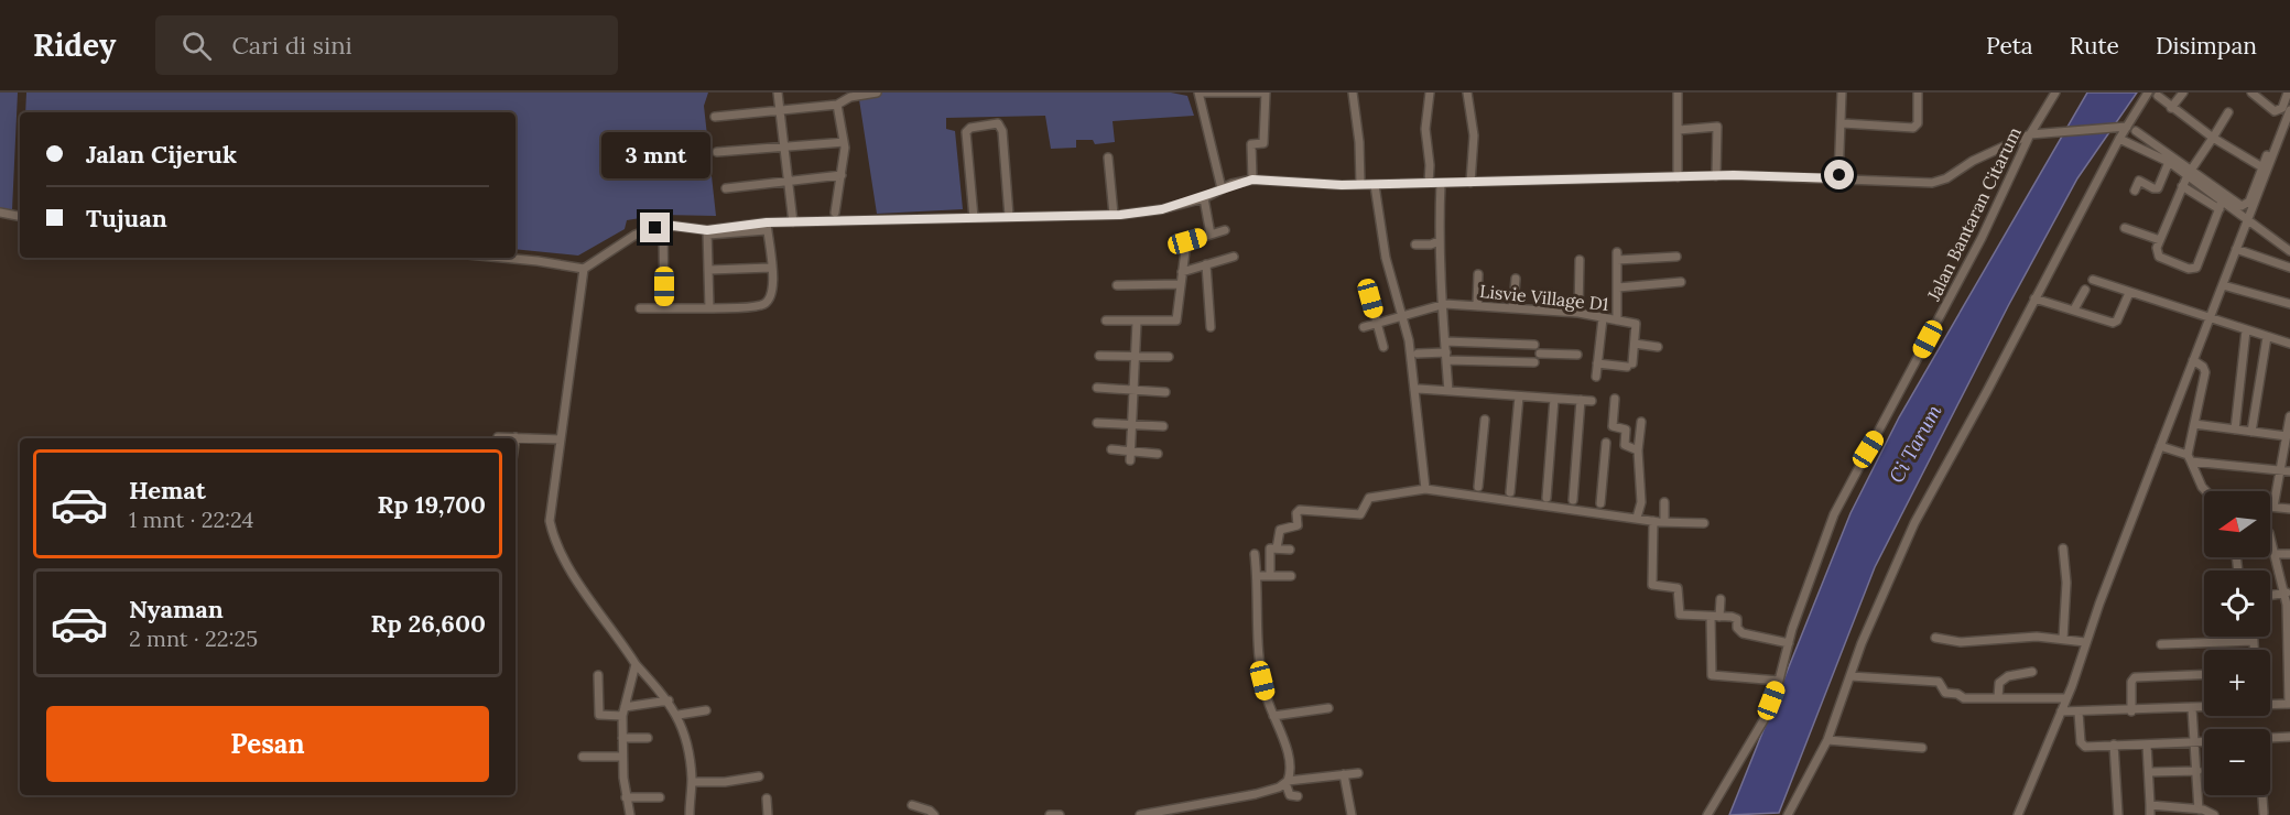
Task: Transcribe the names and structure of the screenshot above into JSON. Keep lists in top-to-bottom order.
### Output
{
  "streets": {
    "street": ["Jalan Bantaran Citarum", "Lisvie Village D1"]
  },
  "water": ["Ci Tarum"],
  "north": "left",
  "page": {
    "header": "Ridey",
    "search": "Cari di sini",
    "nav": ["Peta", "Rute", "Disimpan"],
    "banner": ["Jalan Cijeruk", "Tujuan"],
    "bubble": "3 mnt",
    "list": [
      {
        "name": "Hemat",
        "note": "1 mnt · 22:24",
        "value": "Rp 19,700"
      },
      {
        "name": "Nyaman",
        "note": "2 mnt · 22:25",
        "value": "Rp 26,600"
      }
    ],
    "map_buttons": ["+", "−"],
    "buttons": "Pesan"
  }
}
